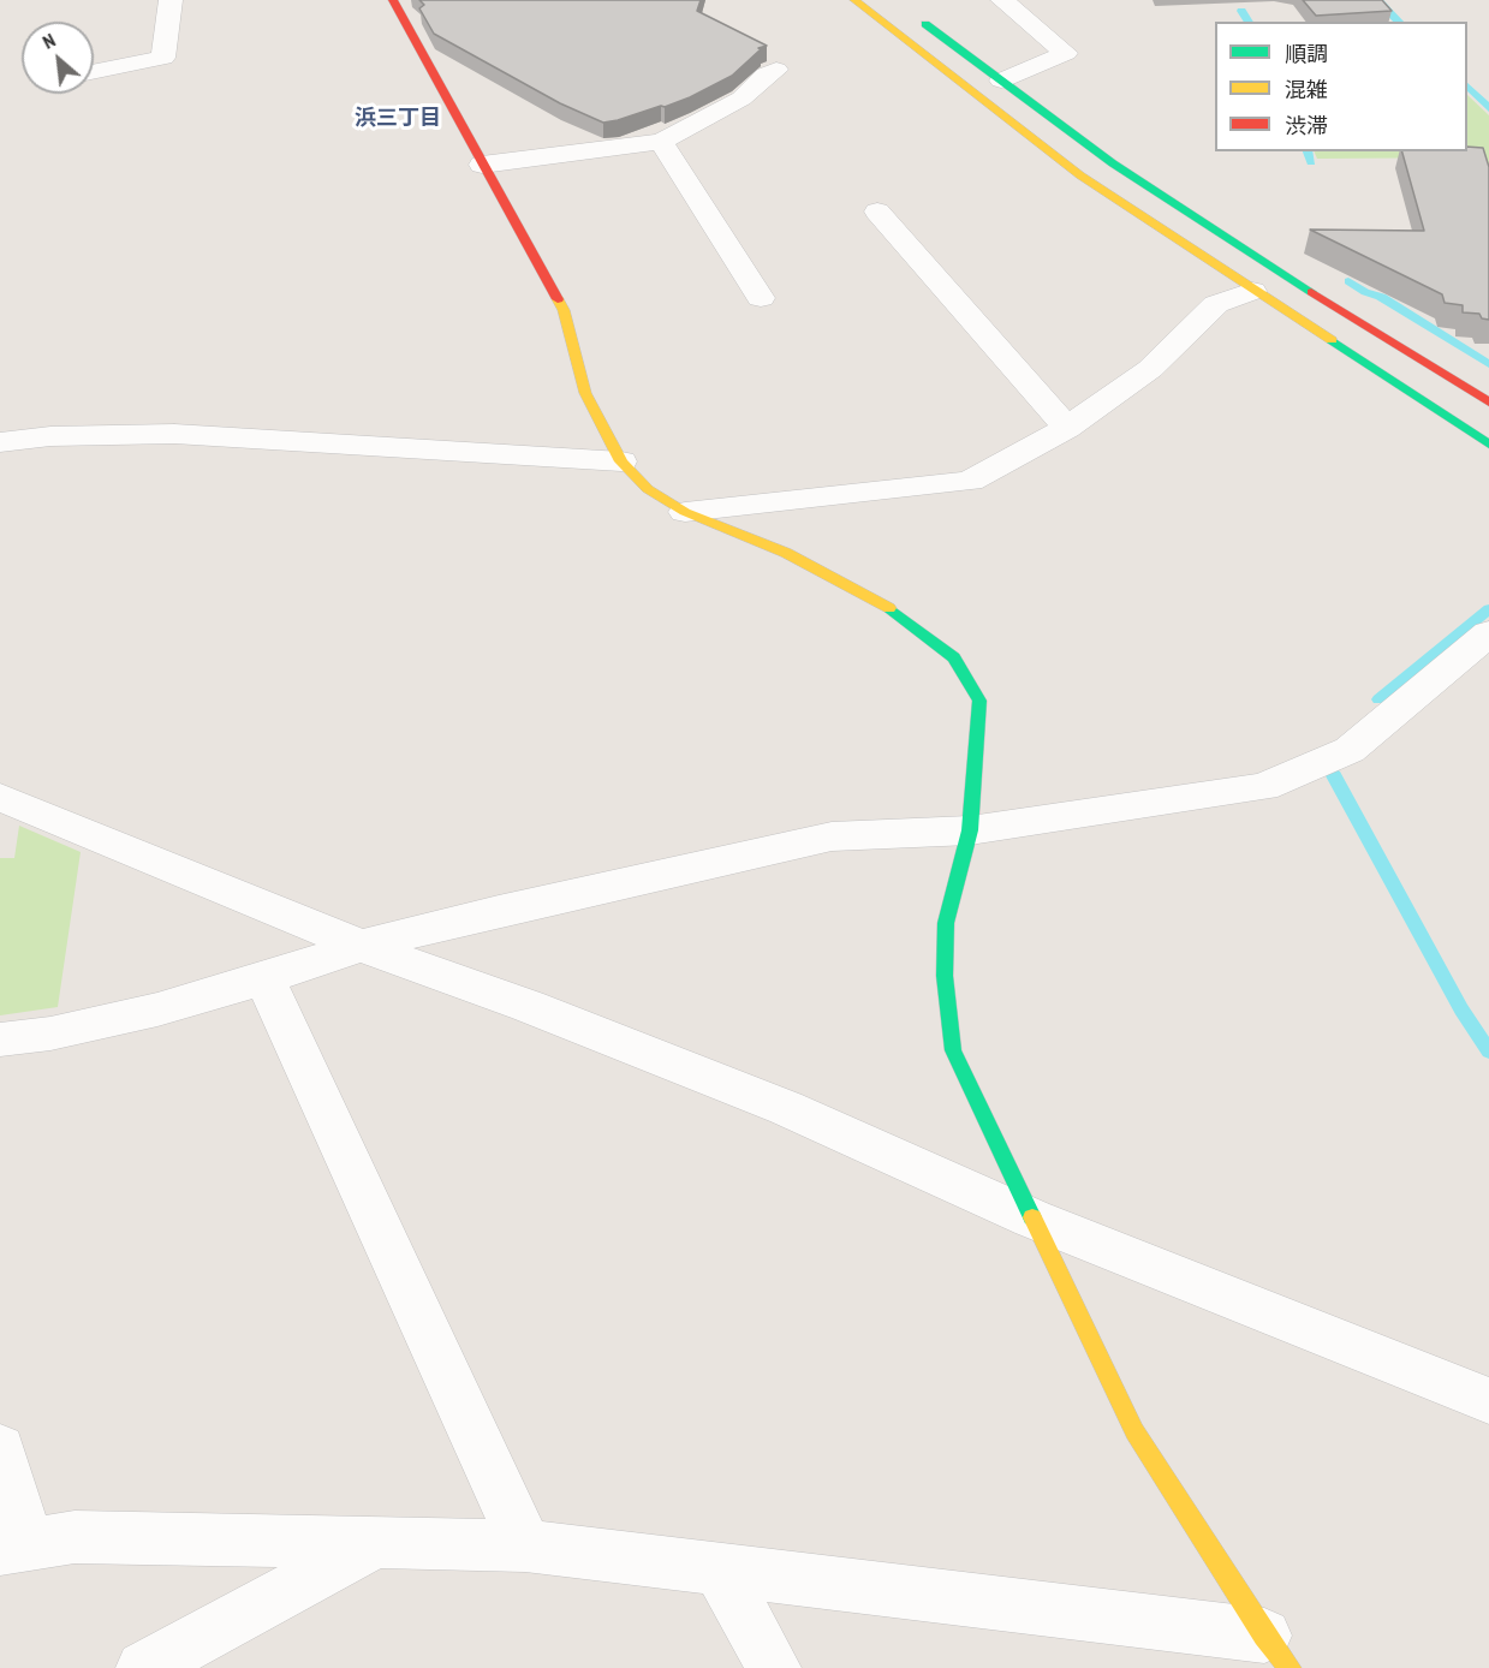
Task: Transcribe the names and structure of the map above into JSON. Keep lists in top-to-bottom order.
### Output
{
  "districts": ["浜三丁目"],
  "legend": ["順調", "混雑", "渋滞"],
  "north": "top left"
}
